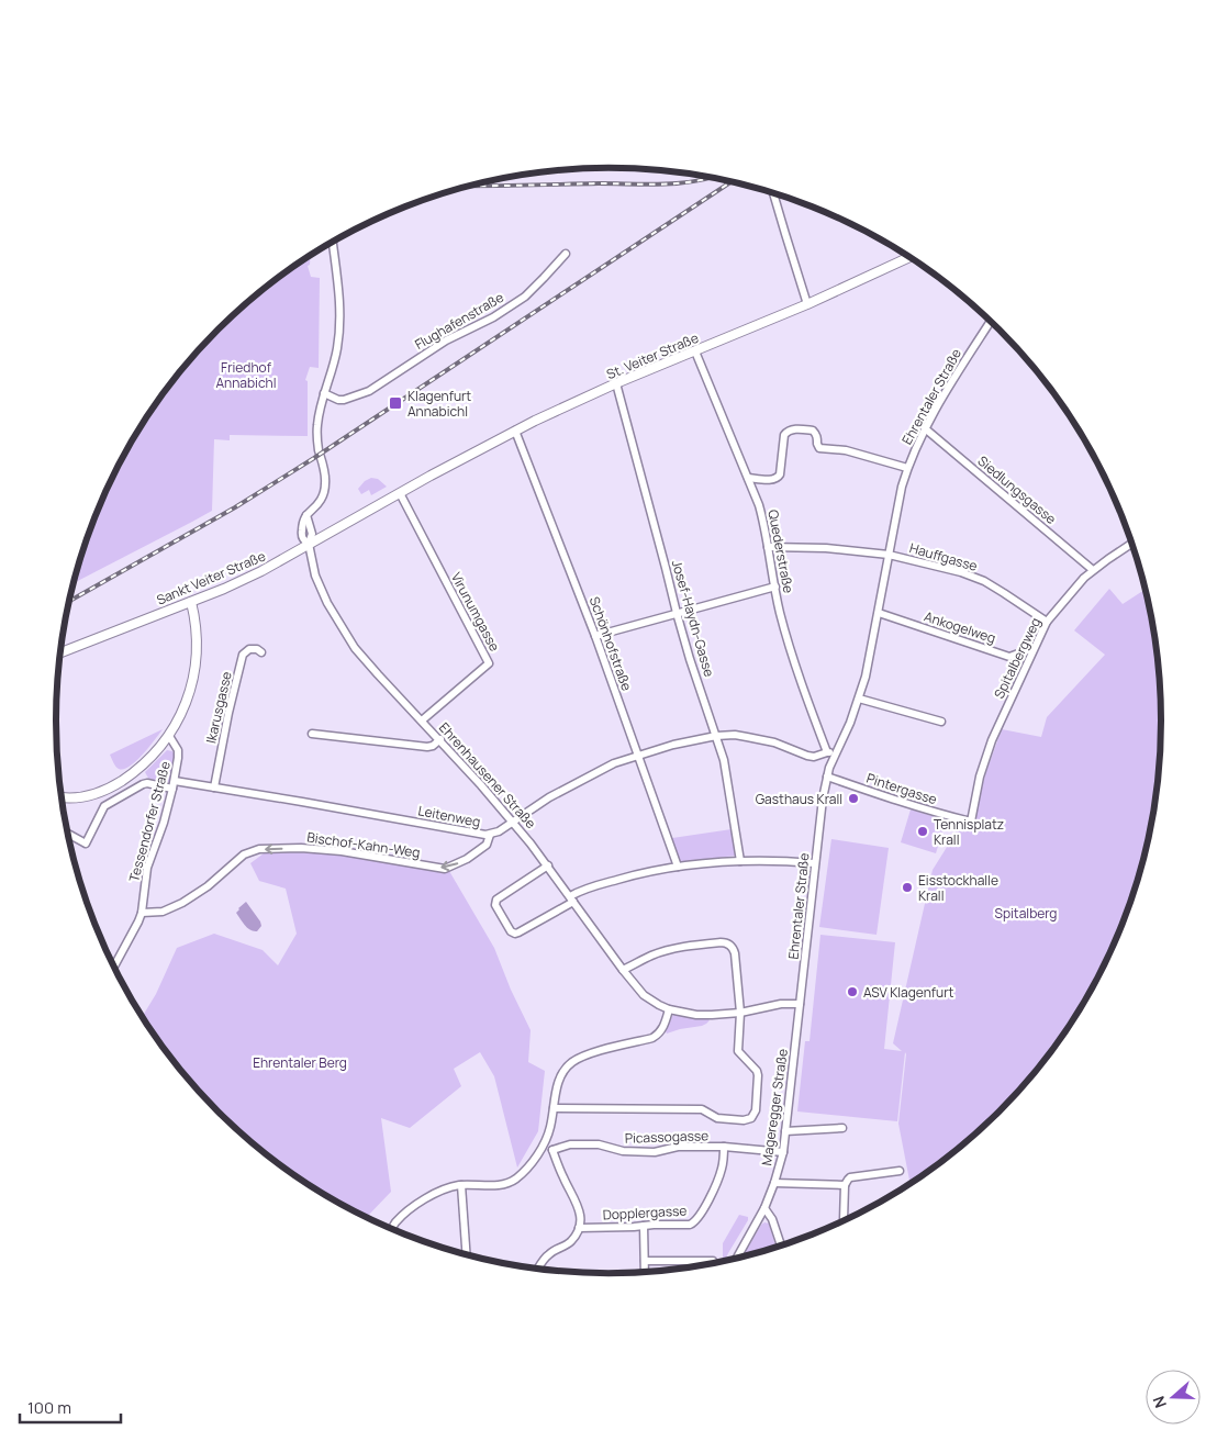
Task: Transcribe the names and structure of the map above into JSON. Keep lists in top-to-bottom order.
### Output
{
  "streets": {
    "main road": ["St. Veiter Straße", "Sankt Veiter Straße"],
    "street": [
      "Flughafenstraße",
      "Ehrentaler Straße",
      "Siedlungsgasse",
      "Quederstraße",
      "Hauffgasse",
      "Virunumgasse",
      "Josef-Haydn-Gasse",
      "Ankogelweg",
      "Schönhofstraße",
      "Spitalbergweg",
      "Ikarusgasse",
      "Ehrenhausener Straße",
      "Pintergasse",
      "Leitenweg",
      "Tessendorfer Straße",
      "Bischof-Kahn-Weg",
      "Mageregger Straße",
      "Picassogasse",
      "Dopplergasse"
    ]
  },
  "crossings": [
    ["St. Veiter Straße", "Quederstraße"],
    ["St. Veiter Straße", "Sankt Veiter Straße"],
    ["St. Veiter Straße", "Virunumgasse"],
    ["St. Veiter Straße", "Josef-Haydn-Gasse"],
    ["St. Veiter Straße", "Schönhofstraße"],
    ["Ehrentaler Straße", "Siedlungsgasse"],
    ["Ehrentaler Straße", "Hauffgasse"],
    ["Ehrentaler Straße", "Ankogelweg"],
    ["Ehrentaler Straße", "Pintergasse"],
    ["Ehrentaler Straße", "Mageregger Straße"],
    ["Siedlungsgasse", "Spitalbergweg"],
    ["Quederstraße", "Hauffgasse"],
    ["Quederstraße", "Leitenweg"],
    ["Hauffgasse", "Spitalbergweg"],
    ["Sankt Veiter Straße", "Virunumgasse"],
    ["Sankt Veiter Straße", "Ehrenhausener Straße"],
    ["Virunumgasse", "Ehrenhausener Straße"],
    ["Josef-Haydn-Gasse", "Leitenweg"],
    ["Ankogelweg", "Spitalbergweg"],
    ["Schönhofstraße", "Leitenweg"],
    ["Spitalbergweg", "Pintergasse"],
    ["Ikarusgasse", "Leitenweg"],
    ["Ehrenhausener Straße", "Leitenweg"],
    ["Leitenweg", "Tessendorfer Straße"],
    ["Leitenweg", "Bischof-Kahn-Weg"],
    ["Tessendorfer Straße", "Bischof-Kahn-Weg"],
    ["Mageregger Straße", "Picassogasse"],
    ["Picassogasse", "Dopplergasse"]
  ],
  "one_way": ["Bischof-Kahn-Weg"],
  "parks": ["Friedhof Annabichl", "Spitalberg", "Ehrentaler Berg"],
  "places": {
    "transit": ["Klagenfurt Annabichl"],
    "other": [
      "Gasthaus Krall",
      "Tennisplatz Krall",
      "Eisstockhalle Krall",
      "ASV Klagenfurt"
    ]
  },
  "scale_bar": "100 m",
  "north": "left"
}
